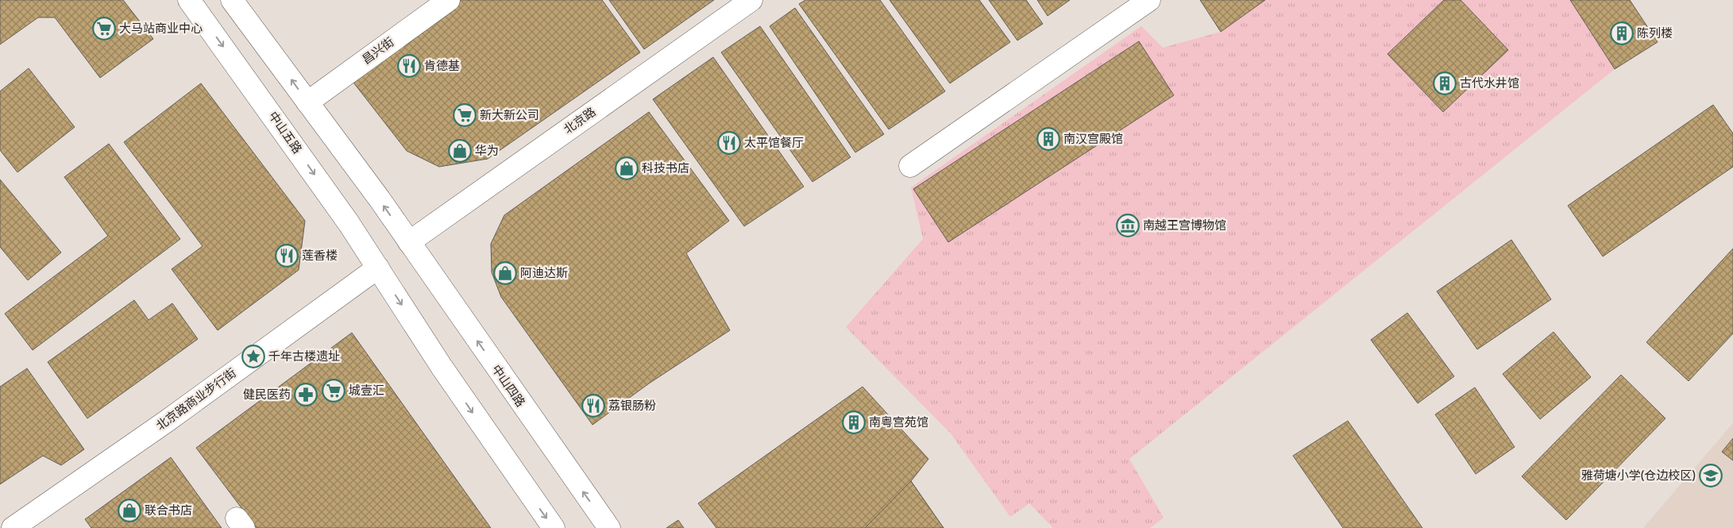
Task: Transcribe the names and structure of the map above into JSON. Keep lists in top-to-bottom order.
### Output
{
  "streets": {
    "main road": [
      "昌兴街",
      "北京路",
      "中山五路",
      "中山四路",
      "北京路商业步行街"
    ]
  },
  "crossings": [
    ["北京路", "中山四路"],
    ["中山五路", "北京路商业步行街"]
  ],
  "places": {
    "supermarket": ["大马站商业中心", "新大新公司", "城壹汇"],
    "building": [
      "陈列楼",
      "古代水井馆",
      "南汉宫殿馆",
      "南粤宫苑馆"
    ],
    "restaurant": [
      "肯德基",
      "太平馆餐厅",
      "莲香楼",
      "荔银肠粉"
    ],
    "shop": [
      "华为",
      "科技书店",
      "阿迪达斯",
      "联合书店"
    ],
    "museum": ["南越王宫博物馆"],
    "place": ["千年古楼遗址"],
    "pharmacy": ["健民医药"],
    "school or university": ["雅荷塘小学(仓边校区)"]
  }
}
